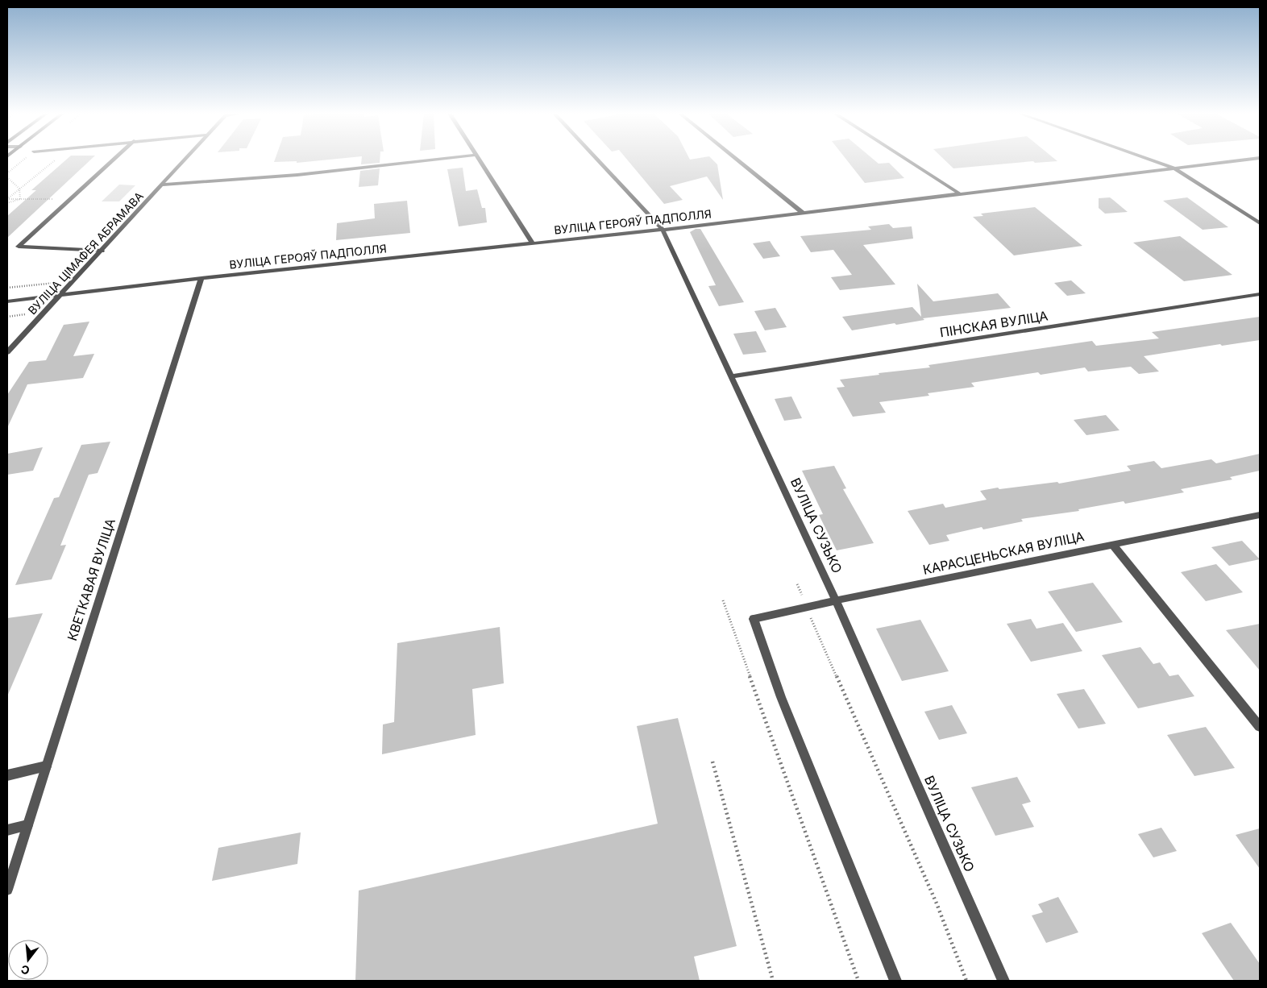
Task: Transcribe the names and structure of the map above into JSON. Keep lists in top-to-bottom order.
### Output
{
  "streets": {
    "street": [
      "ВУЛІЦА ГЕРОЯЎ ПАДПОЛЛЯ",
      "ВУЛІЦА ЦІМАФЕЯ АБРАМАВА",
      "ПІНСКАЯ ВУЛІЦА",
      "ВУЛІЦА СУЗЬКО",
      "КАРАСЦЕНЬСКАЯ ВУЛІЦА",
      "КВЕТКАВАЯ ВУЛІЦА"
    ]
  },
  "crossings": [
    ["ВУЛІЦА ГЕРОЯЎ ПАДПОЛЛЯ", "ВУЛІЦА ЦІМАФЕЯ АБРАМАВА"],
    ["ВУЛІЦА ГЕРОЯЎ ПАДПОЛЛЯ", "ВУЛІЦА СУЗЬКО"],
    ["ВУЛІЦА ГЕРОЯЎ ПАДПОЛЛЯ", "КВЕТКАВАЯ ВУЛІЦА"],
    ["ПІНСКАЯ ВУЛІЦА", "ВУЛІЦА СУЗЬКО"],
    ["ВУЛІЦА СУЗЬКО", "КАРАСЦЕНЬСКАЯ ВУЛІЦА"]
  ],
  "north": "bottom"
}
